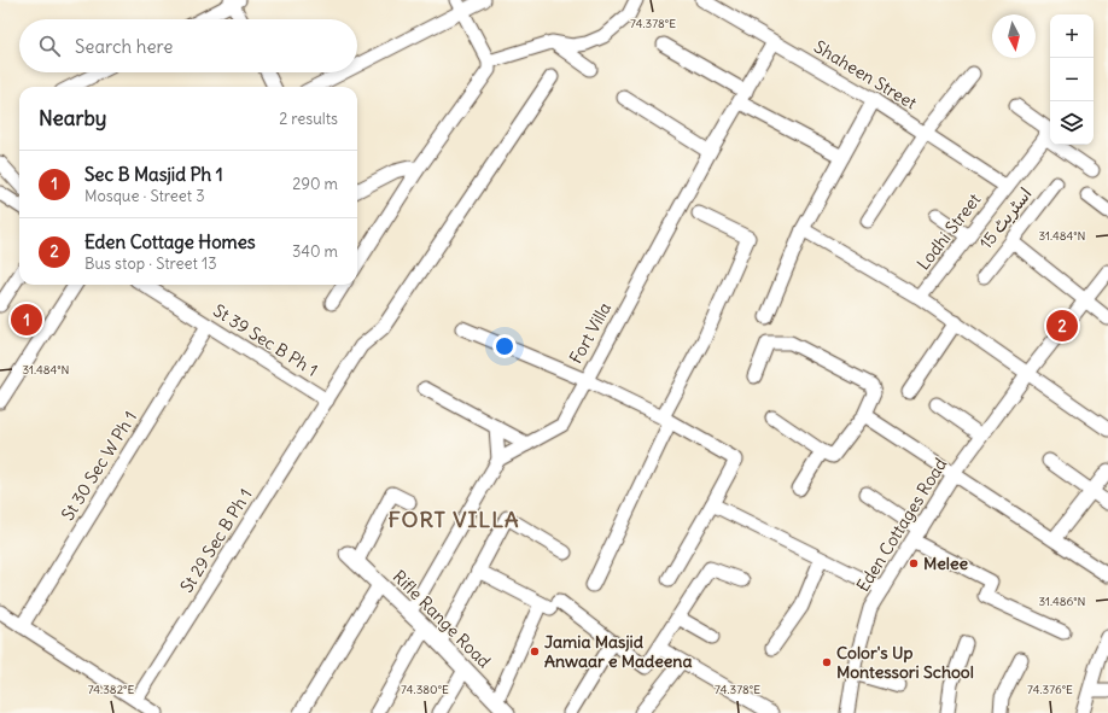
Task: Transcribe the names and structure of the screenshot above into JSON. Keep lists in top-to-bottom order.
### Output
{
  "streets": {
    "street": [
      "Shaheen Street",
      "اسٹریٹ 15",
      "Lodhi Street",
      "Fort Villa",
      "St 39 Sec B Ph 1",
      "St 30 Sec W Ph 1",
      "Eden Cottages Road",
      "St 29 Sec B Ph 1",
      "Rifle Range Road"
    ]
  },
  "crossings": [
    ["Shaheen Street", "Lodhi Street"],
    ["Shaheen Street", "Fort Villa"],
    ["St 39 Sec B Ph 1", "St 30 Sec W Ph 1"],
    ["St 39 Sec B Ph 1", "St 29 Sec B Ph 1"]
  ],
  "districts": ["FORT VILLA"],
  "places": ["Melee", "Jamia Masjid Anwaar e Madeena", "Color's Up Montessori School"],
  "north": "bottom",
  "page": {
    "map_buttons": ["+", "−"],
    "search": "Search here",
    "heading": ["Nearby", "2 results"],
    "list": [
      {
        "mark": "1",
        "name": "Sec B Masjid Ph 1",
        "note": "Mosque · Street 3",
        "value": "290 m"
      },
      {
        "mark": "2",
        "name": "Eden Cottage Homes",
        "note": "Bus stop · Street 13",
        "value": "340 m"
      }
    ],
    "pins": ["1", "2"]
  },
  "coordinates": [
    "74.378°E",
    "31.484°N",
    "31.486°N",
    "74.382°E",
    "74.380°E",
    "74.376°E"
  ]
}
